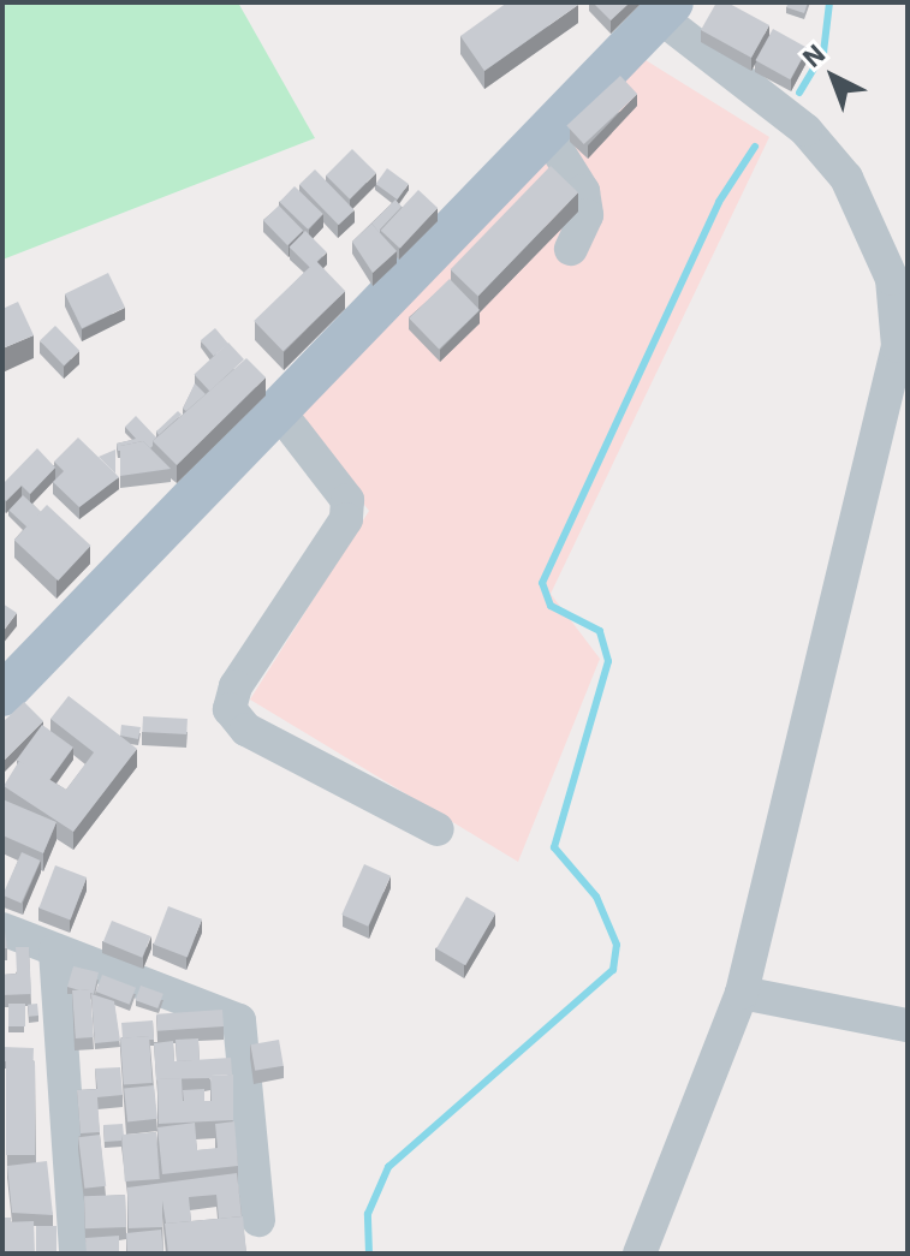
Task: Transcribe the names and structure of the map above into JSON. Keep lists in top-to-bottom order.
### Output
{
  "north": "top left"
}
